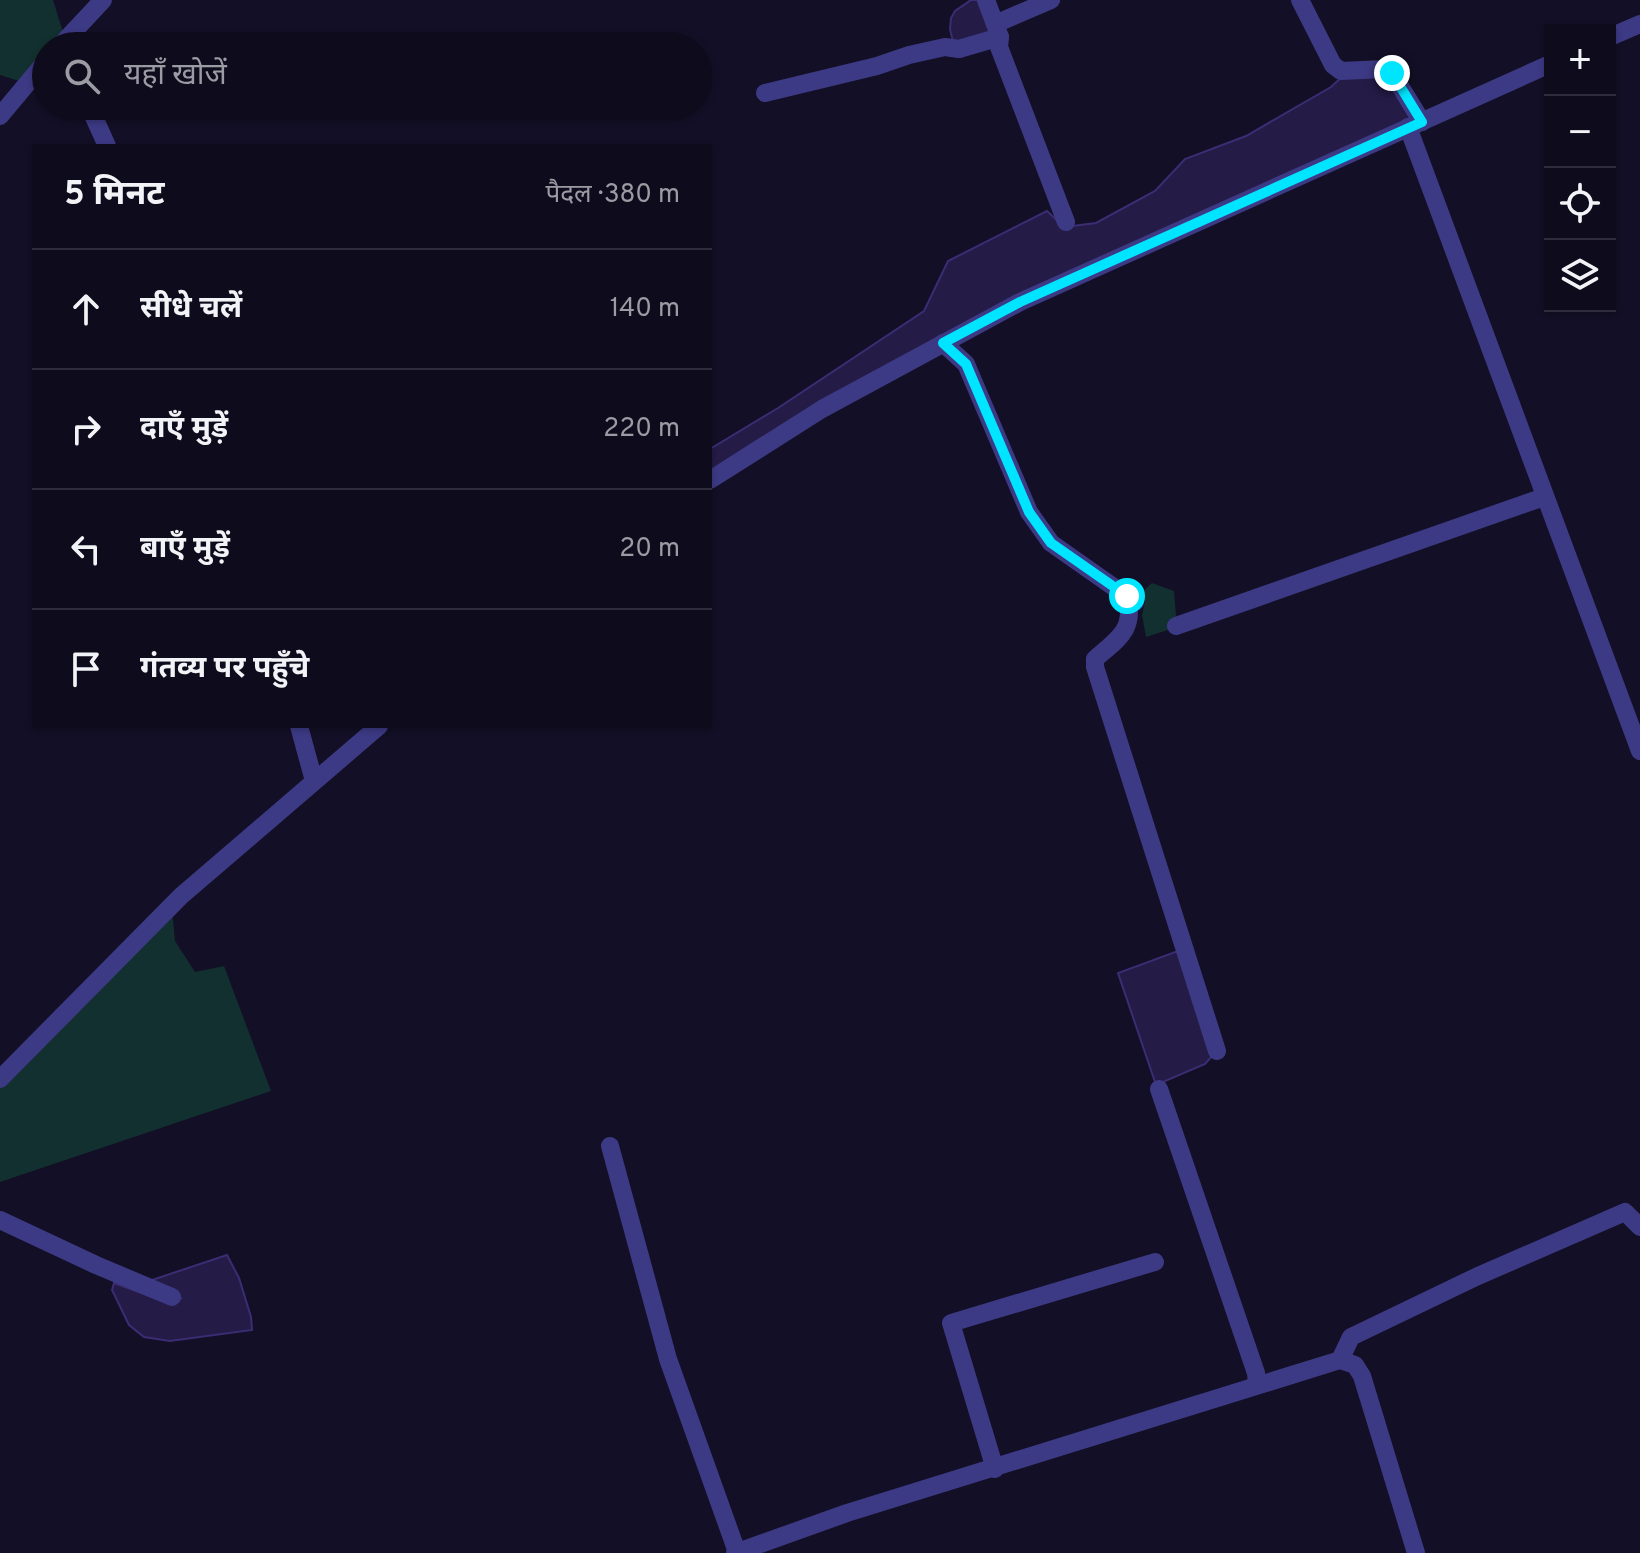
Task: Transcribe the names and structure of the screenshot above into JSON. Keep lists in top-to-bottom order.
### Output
{
  "page": {
    "map_buttons": ["+", "−"],
    "search": "यहाँ खोजें",
    "heading": ["5 मिनट", "पैदल · 380 m"],
    "list": [
      ["सीधे चलें", "140 m"],
      ["दाएँ मुड़ें", "220 m"],
      ["बाएँ मुड़ें", "20 m"],
      "गंतव्य पर पहुँचे"
    ]
  }
}
